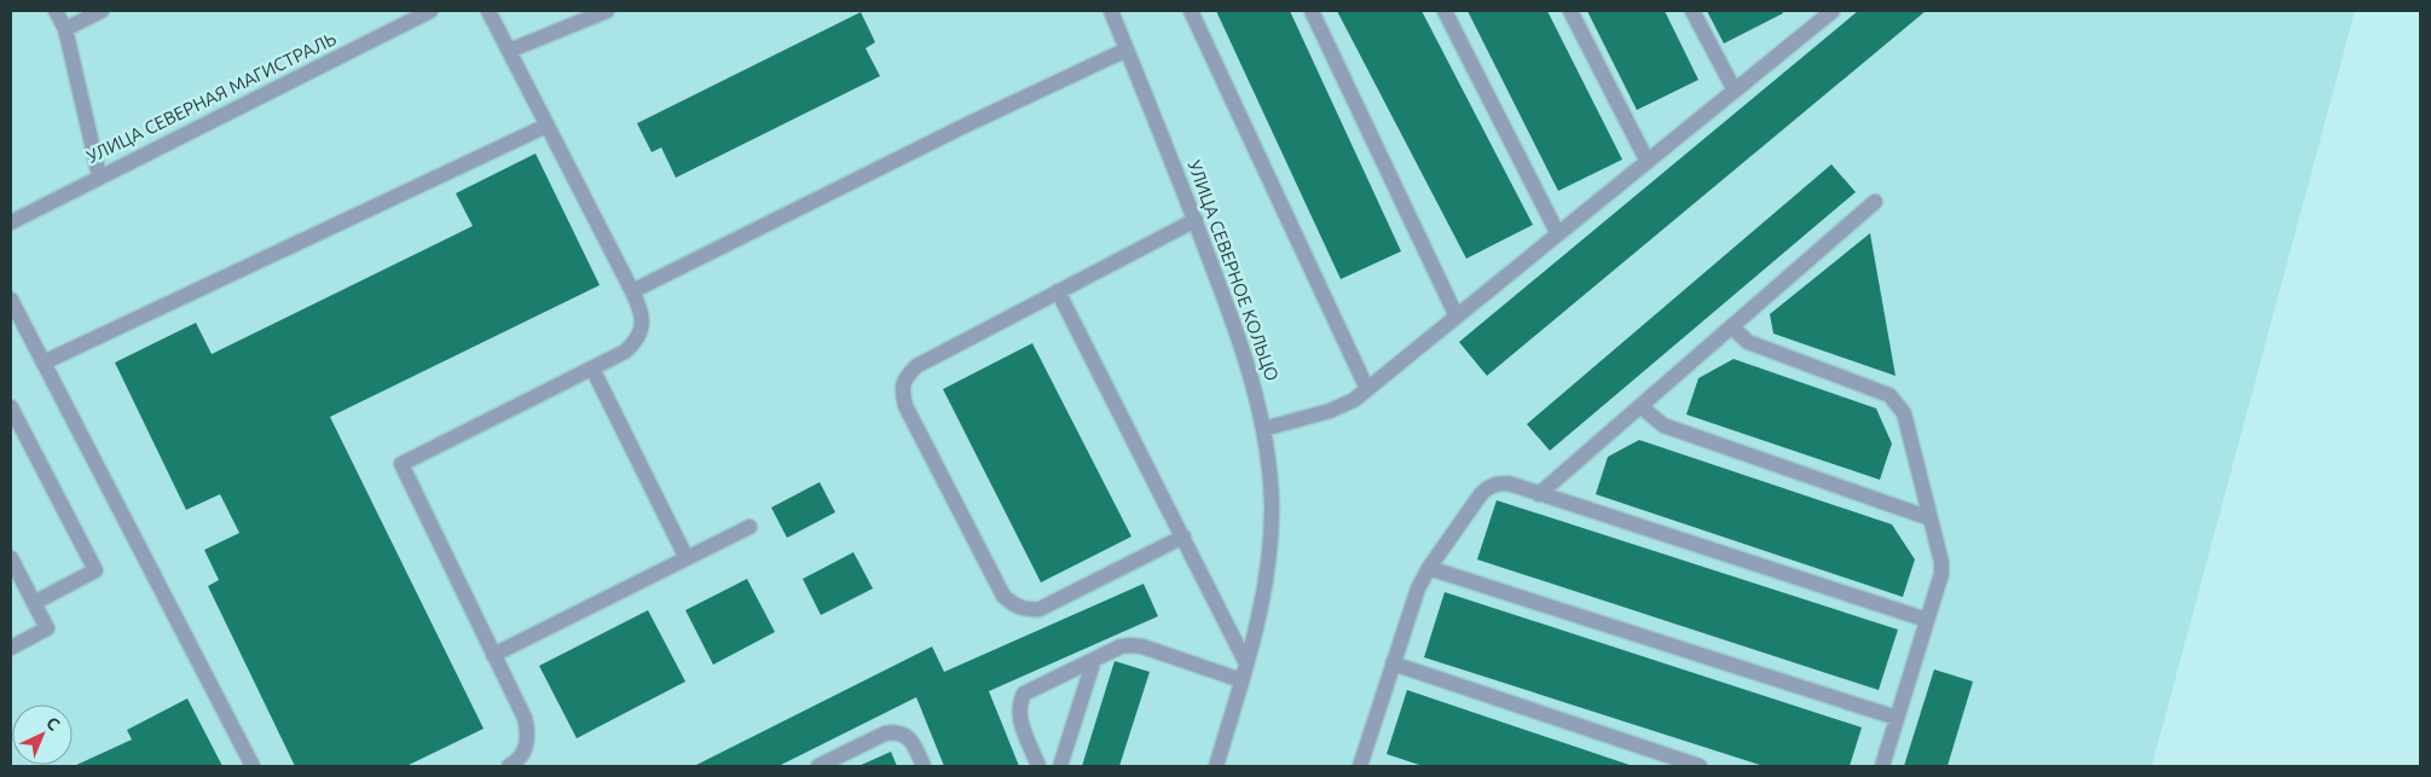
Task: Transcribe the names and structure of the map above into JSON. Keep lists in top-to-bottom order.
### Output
{
  "streets": {
    "street": ["УЛИЦА СЕВЕРНАЯ МАГИСТРАЛЬ", "УЛИЦА СЕВЕРНОЕ КОЛЬЦО"]
  },
  "north": "top right"
}
